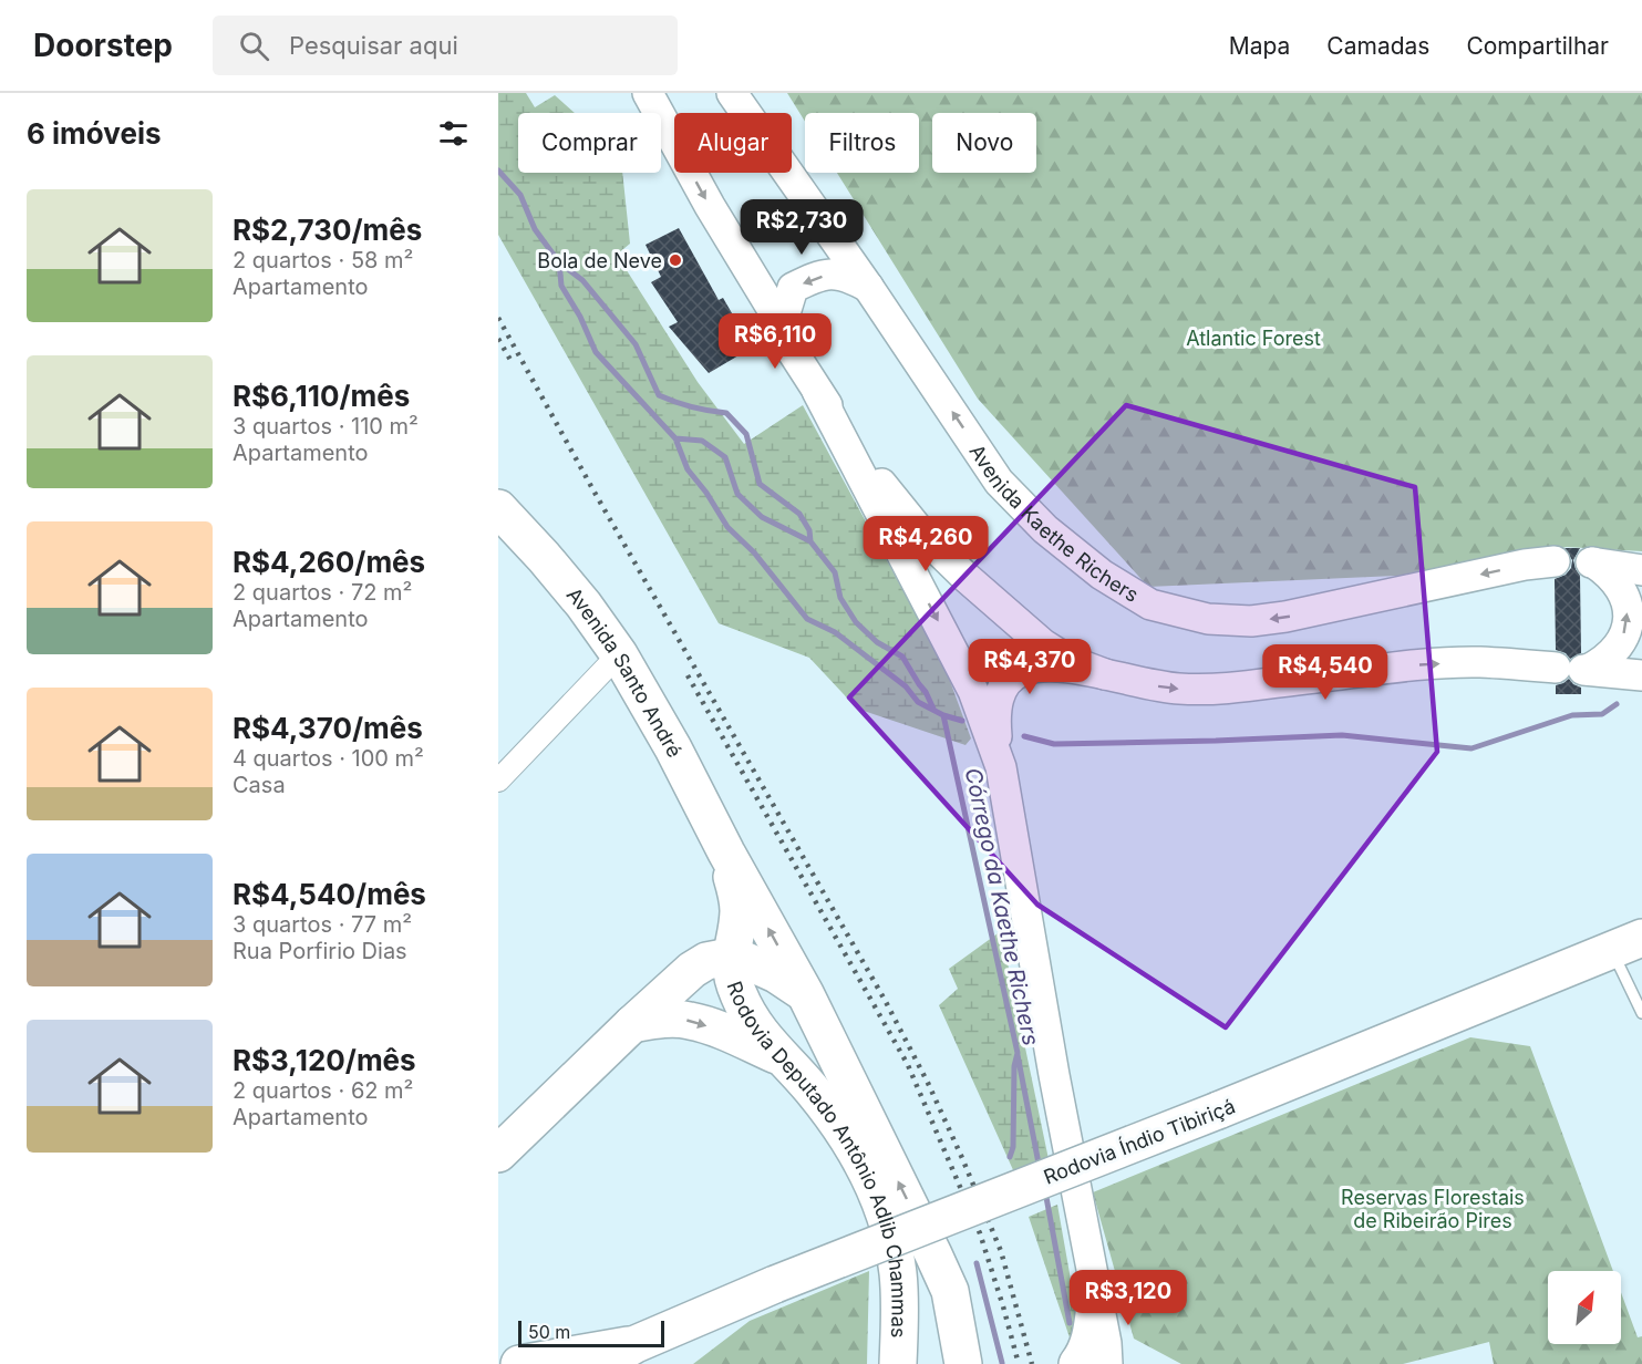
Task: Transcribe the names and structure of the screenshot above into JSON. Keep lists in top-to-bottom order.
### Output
{
  "streets": {
    "highway": ["Avenida Santo André", "Rodovia Índio Tibiriçá", "Rodovia Deputado Antônio Adlib Chammas"],
    "main road": ["Avenida Kaethe Richers"]
  },
  "crossings": [
    ["Avenida Santo André", "Rodovia Deputado Antônio Adlib Chammas"]
  ],
  "water": ["Córrego da Kaethe Richers"],
  "parks": ["Atlantic Forest", "Reservas Florestais de Ribeirão Pires"],
  "places": ["Bola de Neve"],
  "scale_bar": "50 m",
  "north": "top right",
  "page": {
    "header": "Doorstep",
    "search": "Pesquisar aqui",
    "nav": ["Mapa", "Camadas", "Compartilhar"],
    "heading": "6 imóveis",
    "chip": [
      "Comprar",
      "Alugar",
      "Filtros",
      "Novo"
    ],
    "list": [
      {
        "name": "R$2,730/mês",
        "note": "2 quartos · 58 m² · Apartamento"
      },
      {
        "name": "R$6,110/mês",
        "note": "3 quartos · 110 m² · Apartamento"
      },
      {
        "name": "R$4,260/mês",
        "note": "2 quartos · 72 m² · Apartamento"
      },
      {
        "name": "R$4,370/mês",
        "note": "4 quartos · 100 m² · Casa"
      },
      {
        "name": "R$4,540/mês",
        "note": "3 quartos · 77 m² · Rua Porfirio Dias"
      },
      {
        "name": "R$3,120/mês",
        "note": "2 quartos · 62 m² · Apartamento"
      }
    ],
    "price": [
      "R$2,730",
      "R$6,110",
      "R$4,260",
      "R$4,370",
      "R$4,540",
      "R$3,120"
    ],
    "scale": "50 m"
  }
}
